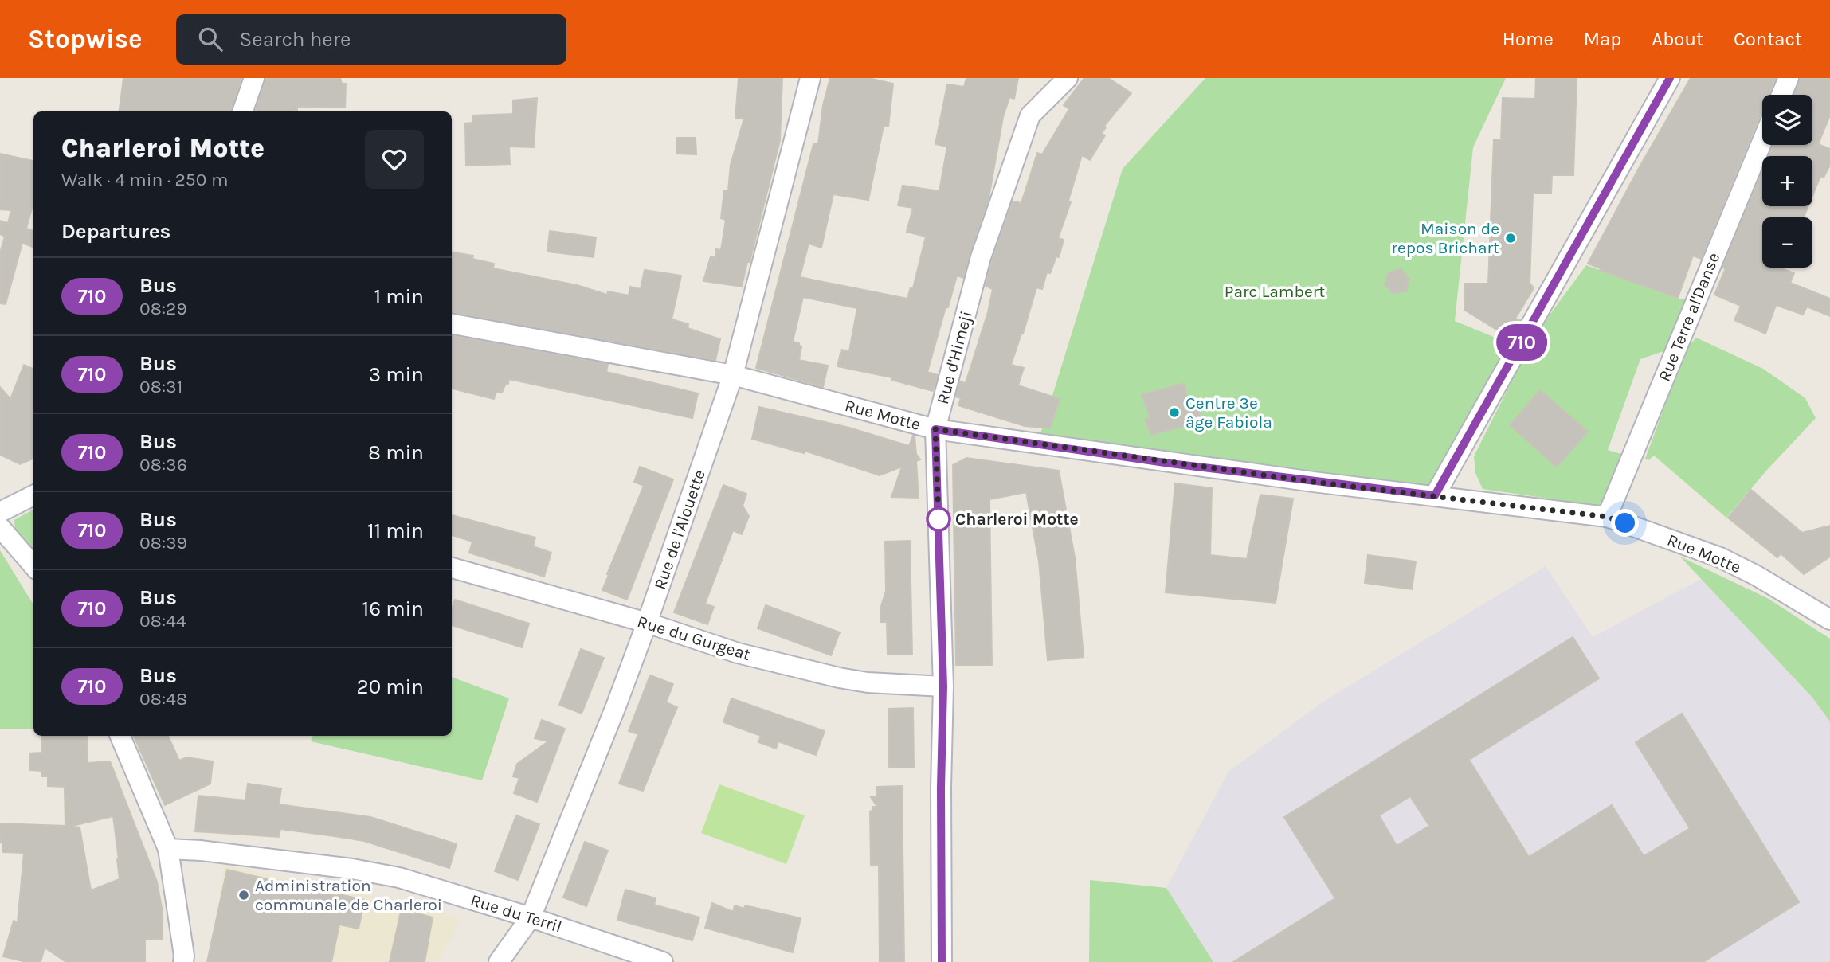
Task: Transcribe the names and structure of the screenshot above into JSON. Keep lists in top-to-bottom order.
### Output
{
  "streets": {
    "street": [
      "Rue Terre al'Danse",
      "Rue d'Himeji",
      "Rue Motte",
      "Rue de l'Alouette",
      "Rue du Gurgeat",
      "Rue du Terril"
    ]
  },
  "crossings": [
    ["Rue Terre al'Danse", "Rue Motte"],
    ["Rue d'Himeji", "Rue Motte"],
    ["Rue d'Himeji", "Rue du Gurgeat"],
    ["Rue Motte", "Rue de l'Alouette"],
    ["Rue de l'Alouette", "Rue du Gurgeat"],
    ["Rue de l'Alouette", "Rue du Terril"]
  ],
  "parks": ["Parc Lambert"],
  "places": [
    "Maison de repos Brichart",
    "Centre 3e âge Fabiola",
    "Charleroi Motte",
    "Administration communale de Charleroi"
  ],
  "lines": ["bus line 710"],
  "page": {
    "header": "Stopwise",
    "search": "Search here",
    "nav": [
      "Home",
      "Map",
      "About",
      "Contact"
    ],
    "on_map": "710",
    "map_buttons": ["+", "−"],
    "heading": [
      ["Charleroi Motte", "Walk · 4 min · 250 m"],
      "Departures"
    ],
    "list": [
      {
        "mark": "710",
        "name": "Bus",
        "note": "08:29",
        "value": "1 min"
      },
      {
        "mark": "710",
        "name": "Bus",
        "note": "08:31",
        "value": "3 min"
      },
      {
        "mark": "710",
        "name": "Bus",
        "note": "08:36",
        "value": "8 min"
      },
      {
        "mark": "710",
        "name": "Bus",
        "note": "08:39",
        "value": "11 min"
      },
      {
        "mark": "710",
        "name": "Bus",
        "note": "08:44",
        "value": "16 min"
      },
      {
        "mark": "710",
        "name": "Bus",
        "note": "08:48",
        "value": "20 min"
      }
    ]
  }
}
